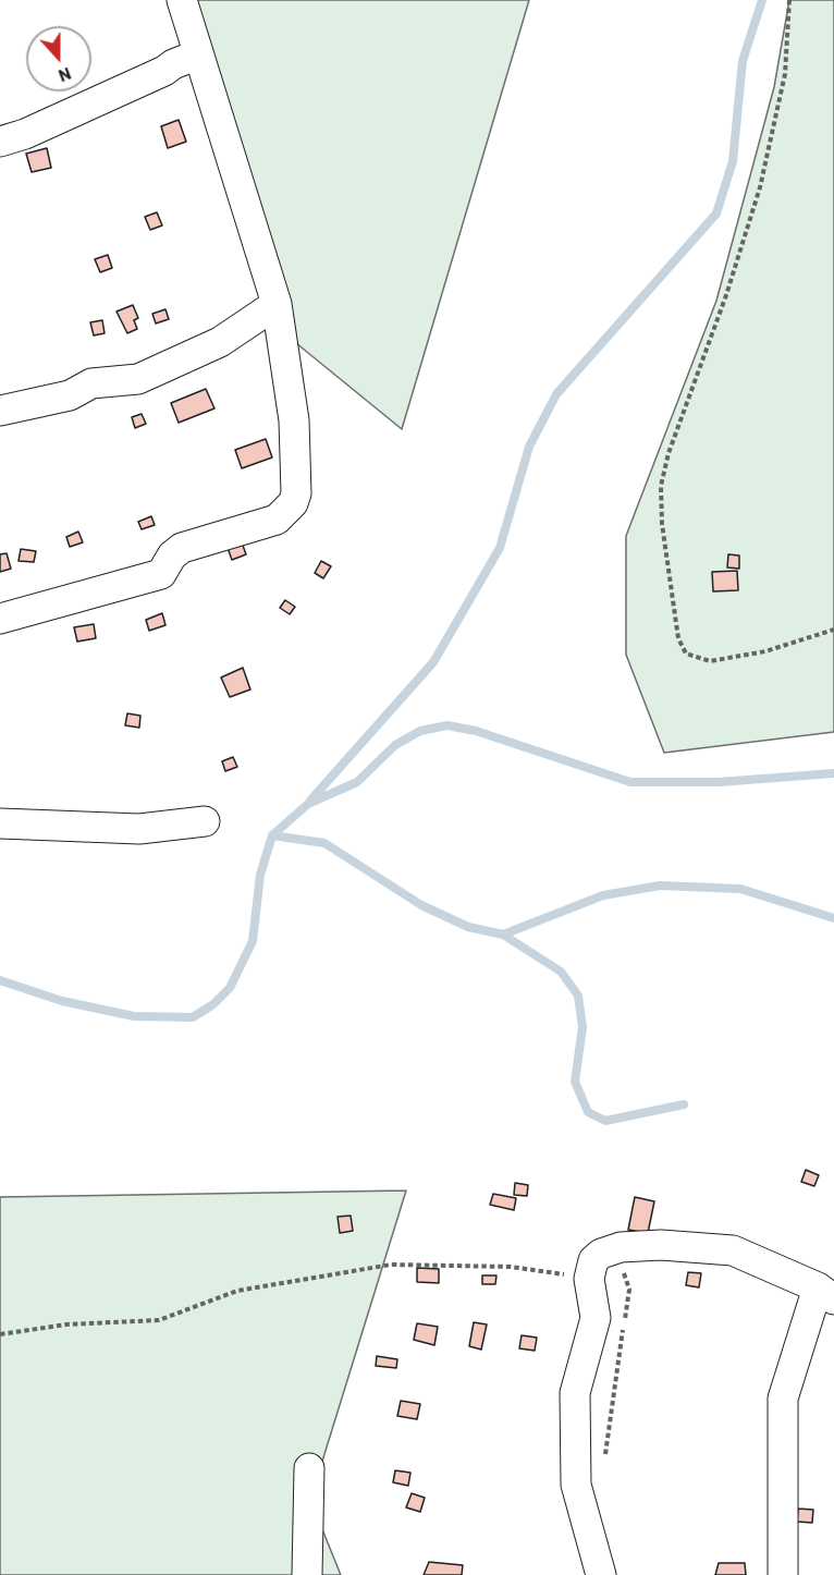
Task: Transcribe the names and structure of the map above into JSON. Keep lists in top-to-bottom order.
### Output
{
  "north": "bottom"
}
